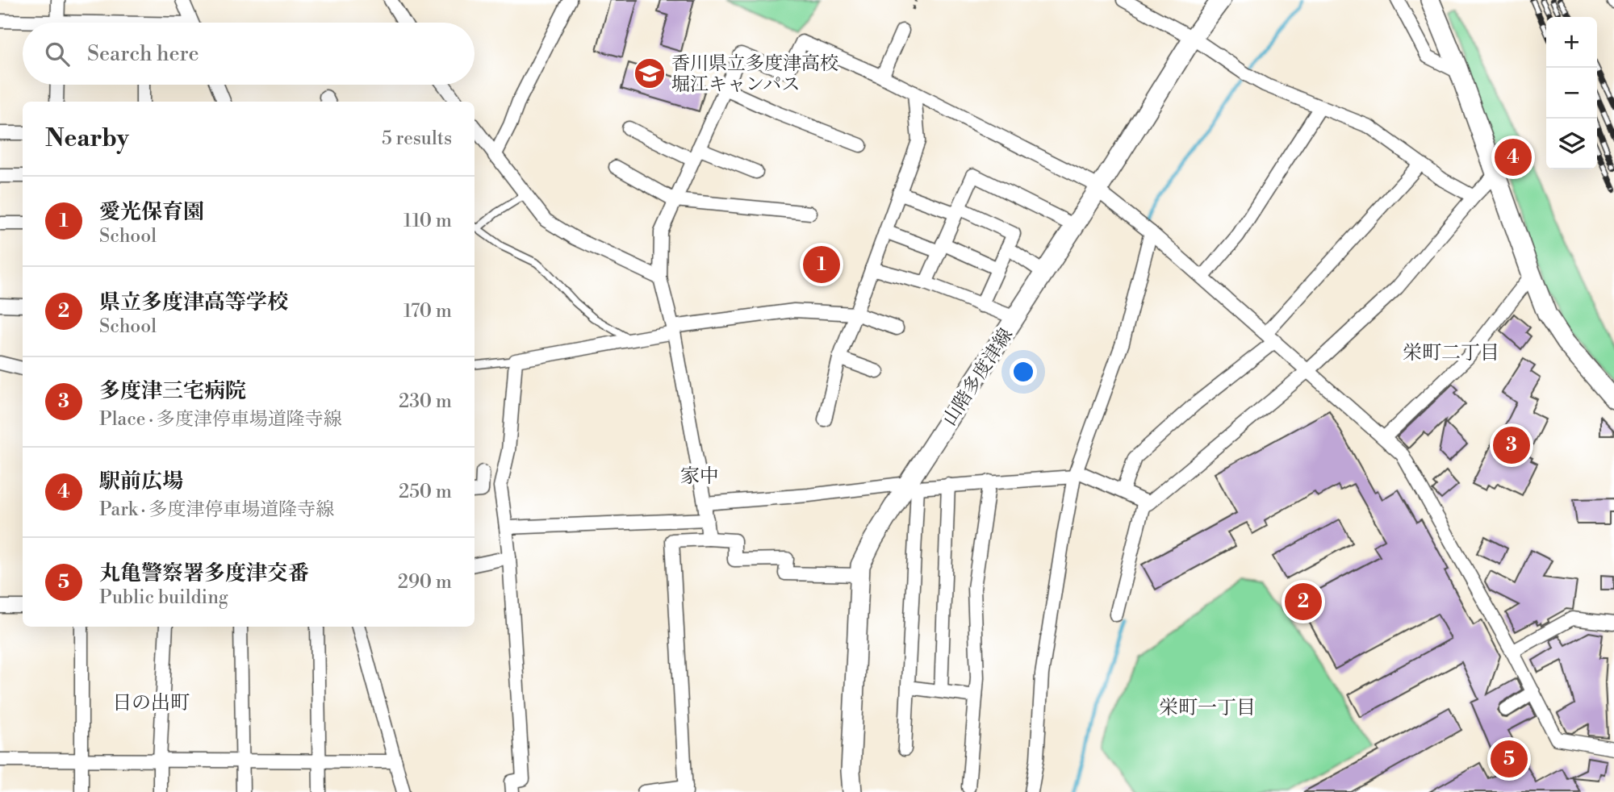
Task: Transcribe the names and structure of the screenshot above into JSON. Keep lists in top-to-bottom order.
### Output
{
  "streets": {
    "main road": ["山階多度津線"]
  },
  "districts": [
    "栄町二丁目",
    "家中",
    "日の出町",
    "栄町一丁目"
  ],
  "places": {
    "school or university": ["香川県立多度津高校 堀江キャンパス"]
  },
  "page": {
    "map_buttons": ["+", "−"],
    "search": "Search here",
    "heading": ["Nearby", "5 results"],
    "pins": [
      "4",
      "1",
      "3",
      "2",
      "5"
    ],
    "list": [
      {
        "mark": "1",
        "name": "愛光保育園",
        "note": "School",
        "value": "110 m"
      },
      {
        "mark": "2",
        "name": "県立多度津高等学校",
        "note": "School",
        "value": "170 m"
      },
      {
        "mark": "3",
        "name": "多度津三宅病院",
        "note": "Place · 多度津停車場道隆寺線",
        "value": "230 m"
      },
      {
        "mark": "4",
        "name": "駅前広場",
        "note": "Park · 多度津停車場道隆寺線",
        "value": "250 m"
      },
      {
        "mark": "5",
        "name": "丸亀警察署多度津交番",
        "note": "Public building",
        "value": "290 m"
      }
    ]
  }
}
